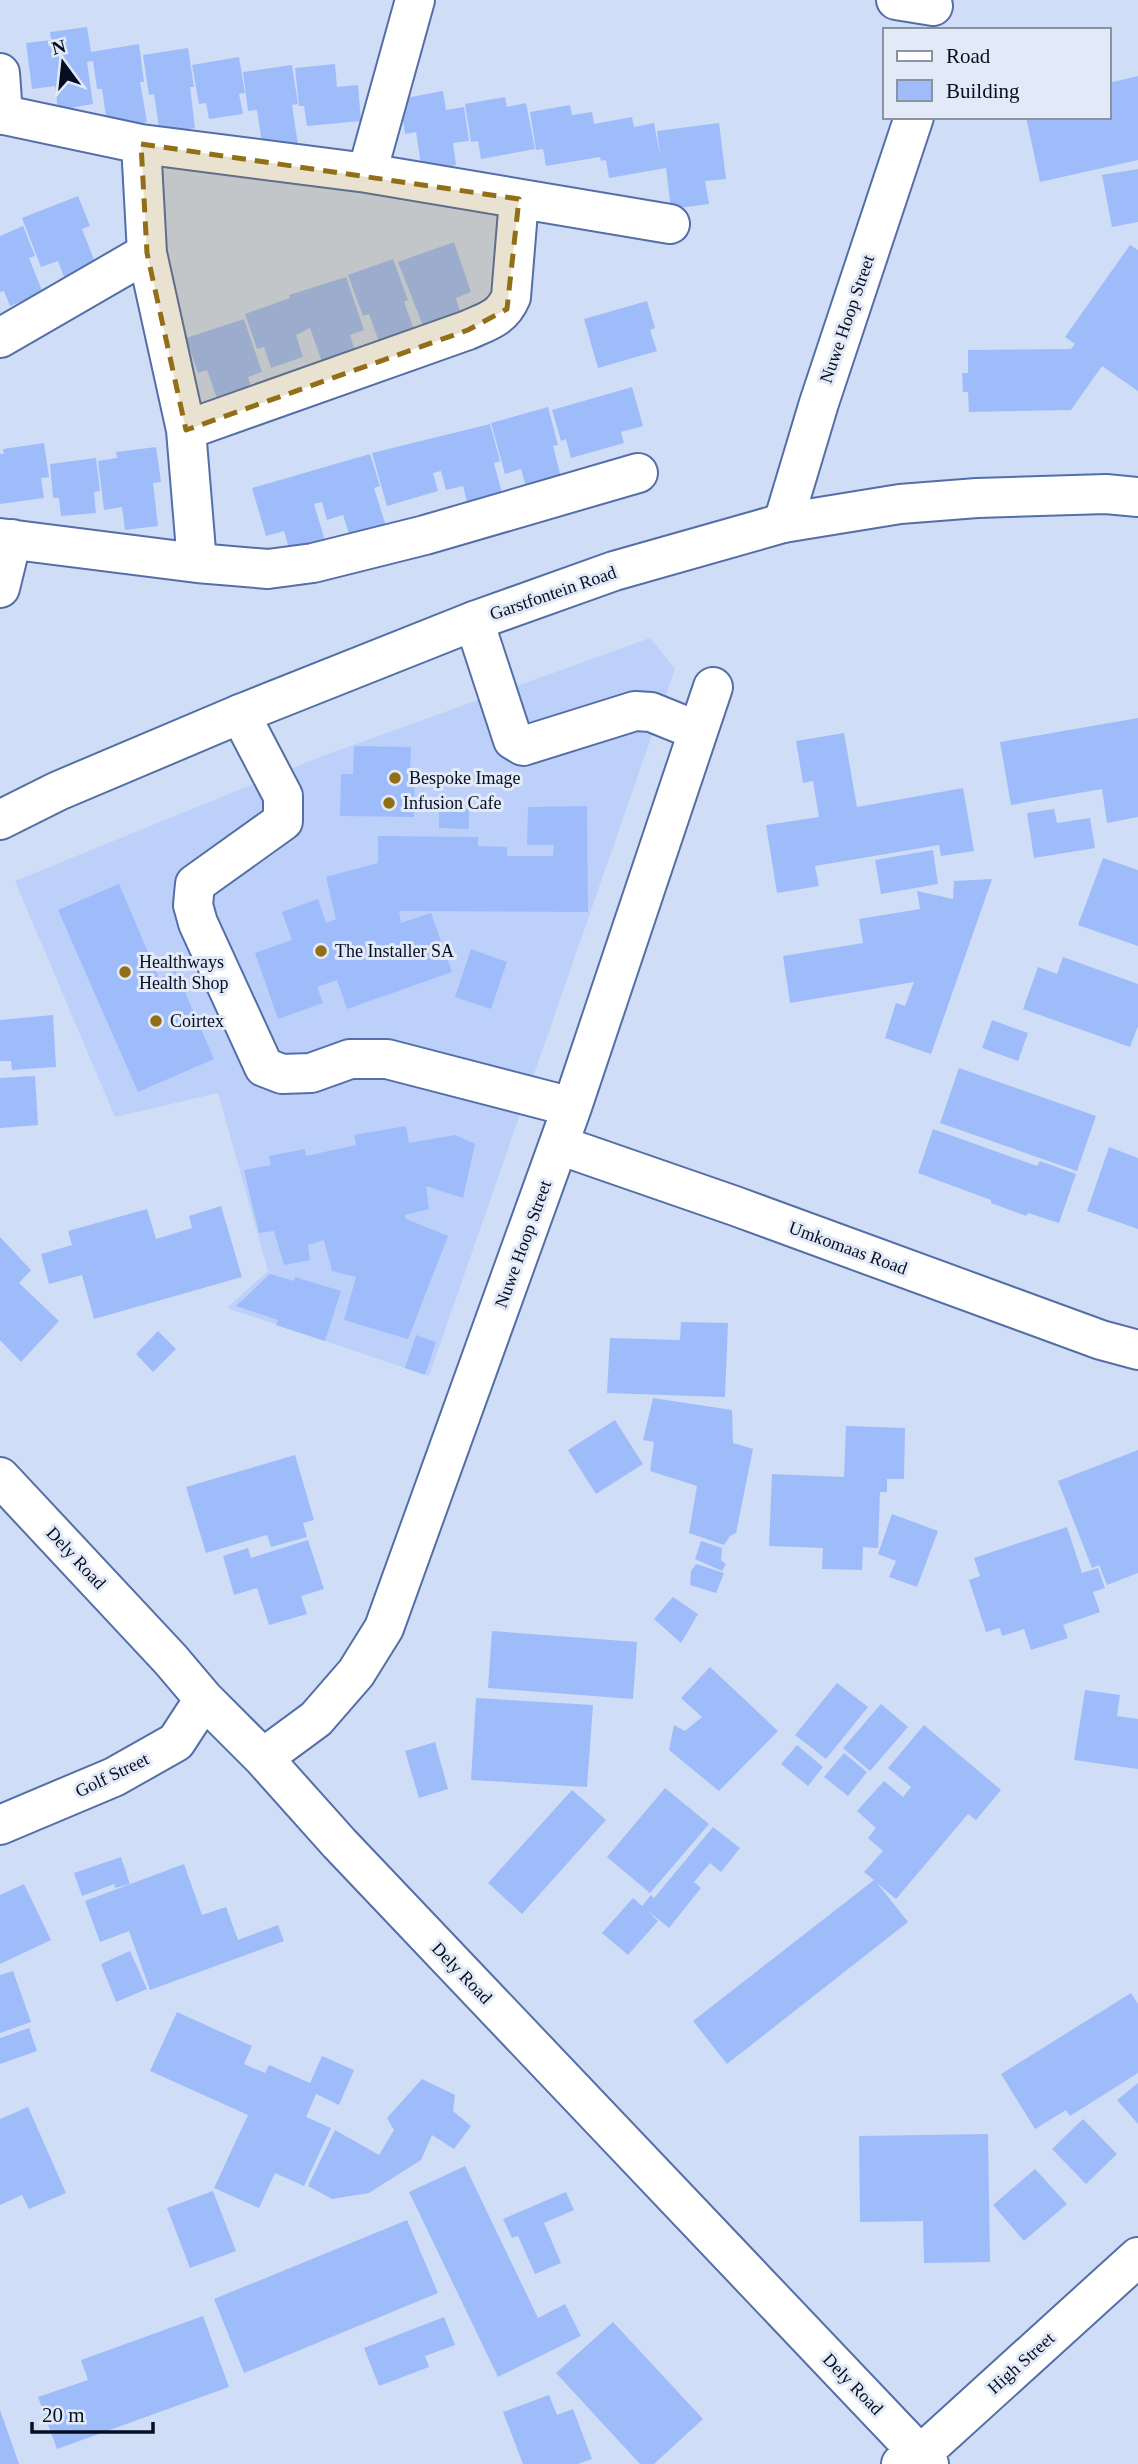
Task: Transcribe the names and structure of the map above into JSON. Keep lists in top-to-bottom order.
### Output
{
  "streets": {
    "street": [
      "Nuwe Hoop Street",
      "Garstfontein Road",
      "Umkomaas Road",
      "Dely Road",
      "Golf Street",
      "High Street"
    ]
  },
  "crossings": [
    ["Nuwe Hoop Street", "Garstfontein Road"],
    ["Nuwe Hoop Street", "Umkomaas Road"],
    ["Nuwe Hoop Street", "Dely Road"],
    ["Dely Road", "Golf Street"],
    ["Dely Road", "High Street"]
  ],
  "places": [
    "Bespoke Image",
    "Infusion Cafe",
    "The Installer SA",
    "Healthways Health Shop",
    "Coirtex"
  ],
  "legend": ["Road", "Building"],
  "scale_bar": "20 m",
  "north": "top"
}
